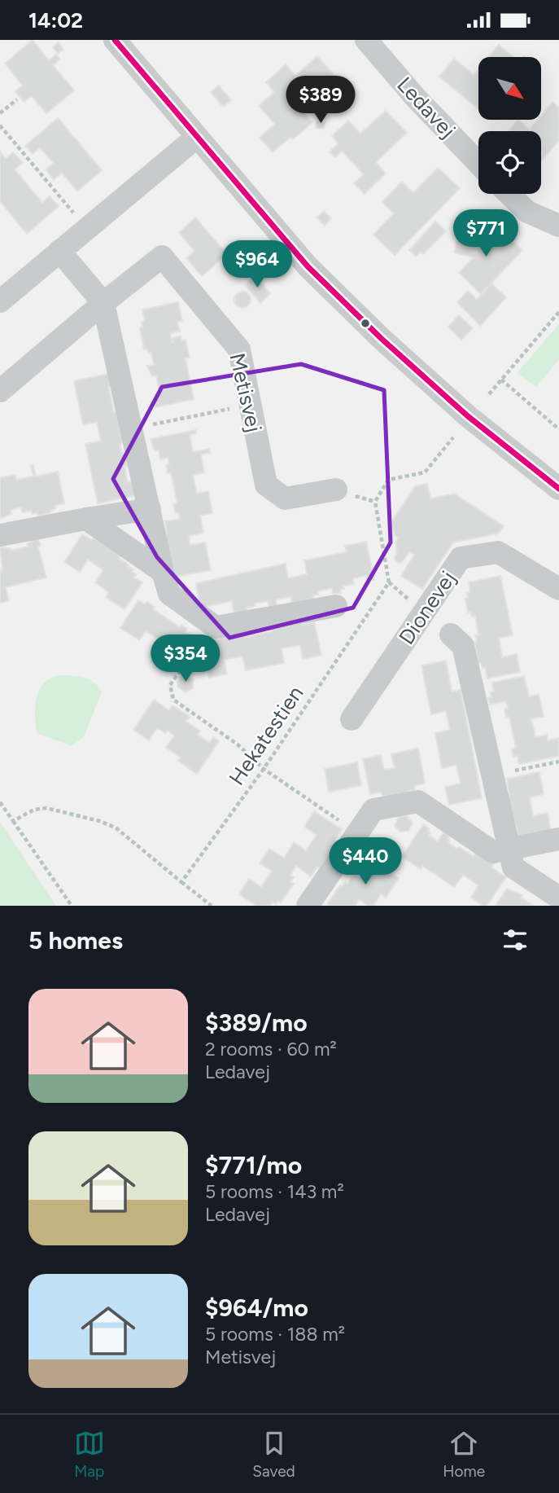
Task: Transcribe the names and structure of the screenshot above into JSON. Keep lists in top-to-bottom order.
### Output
{
  "streets": {
    "street": ["Ledavej", "Metisvej", "Dionevej"],
    "path": ["Hekatestien"]
  },
  "north": "bottom right",
  "page": {
    "status": "14:02",
    "price": [
      "$389",
      "$771",
      "$964",
      "$354",
      "$440"
    ],
    "heading": "5 homes",
    "list": [
      {
        "name": "$389/mo",
        "note": "2 rooms · 60 m² · Ledavej"
      },
      {
        "name": "$771/mo",
        "note": "5 rooms · 143 m² · Ledavej"
      },
      {
        "name": "$964/mo",
        "note": "5 rooms · 188 m² · Metisvej"
      }
    ],
    "tabs": ["Map", "Saved", "Home"]
  }
}
